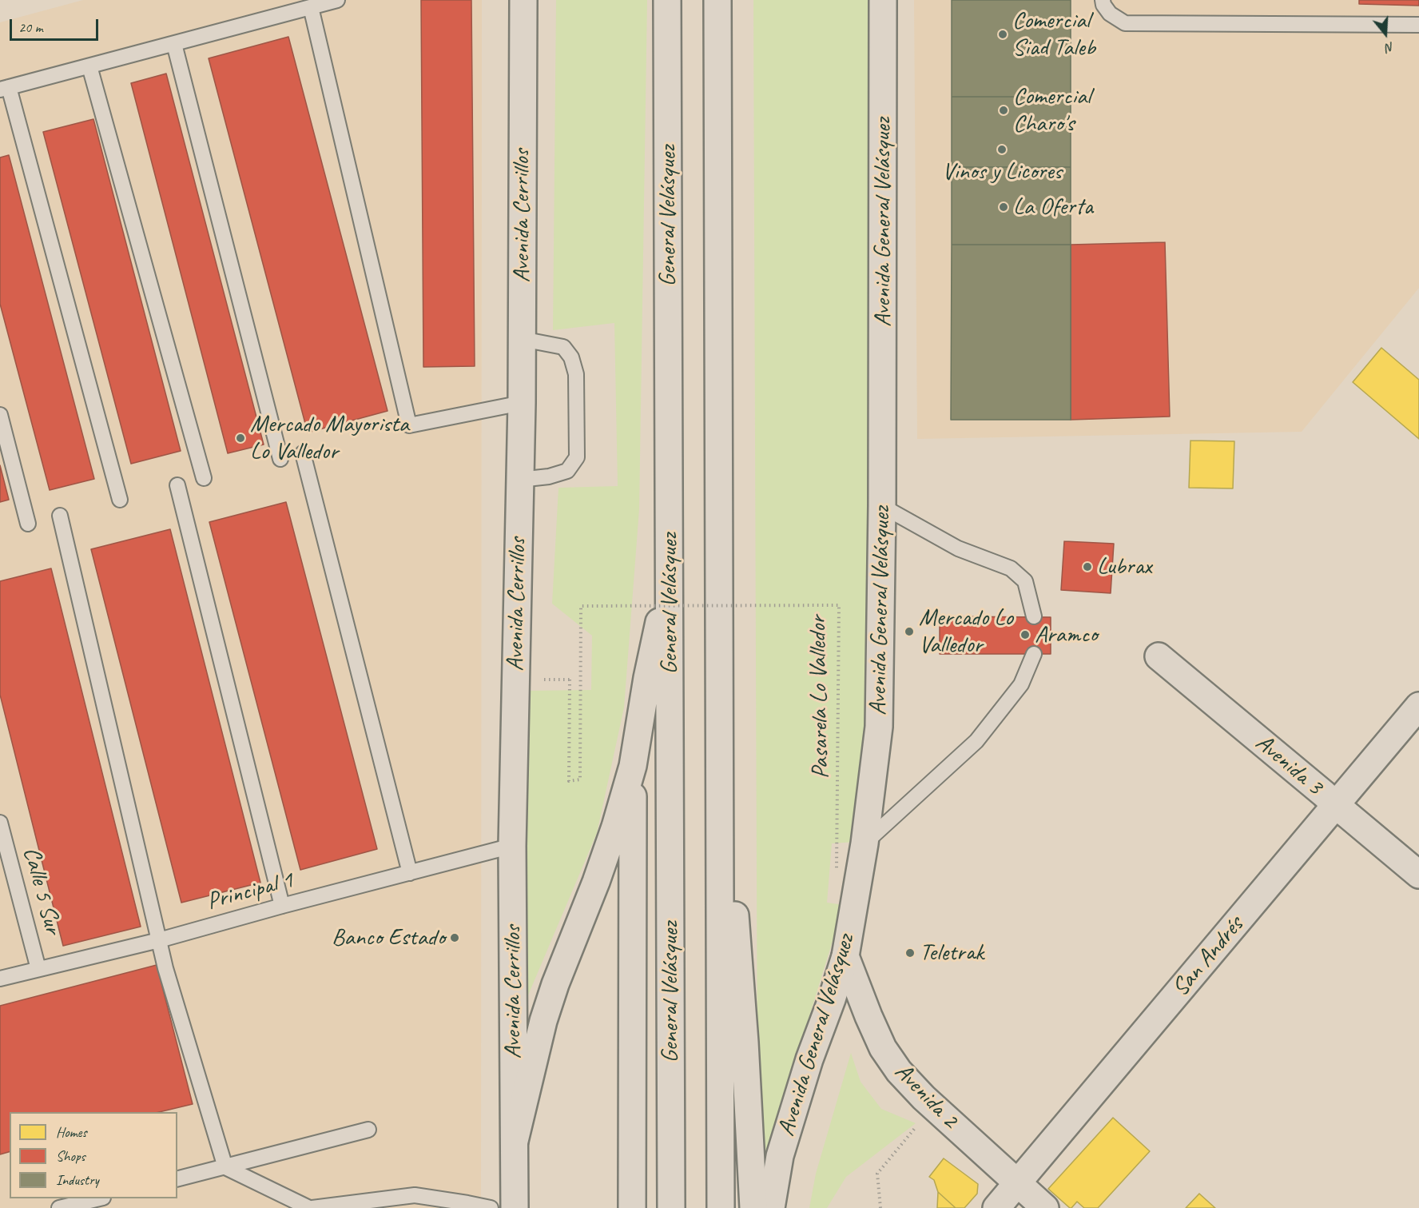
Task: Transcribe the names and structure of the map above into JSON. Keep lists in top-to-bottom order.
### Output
{
  "streets": {
    "main road": [
      "Avenida Cerrillos",
      "General Velásquez",
      "Avenida General Velásquez",
      "Avenida 3",
      "San Andrés",
      "Avenida 2"
    ],
    "lane": ["Calle 5 Sur", "Principal 1"],
    "path": ["Pasarela Lo Valledor"]
  },
  "crossings": [
    ["Avenida Cerrillos", "Principal 1"],
    ["Avenida General Velásquez", "Avenida 2"],
    ["Avenida 3", "San Andrés"],
    ["Calle 5 Sur", "Principal 1"],
    ["San Andrés", "Avenida 2"]
  ],
  "places": [
    "Comercial Siad Taleb",
    "Comercial Charo's",
    "Vinos y Licores",
    "La Oferta",
    "Mercado Mayorista Lo Valledor",
    "Lubrax",
    "Mercado Lo Valledor",
    "Aramco",
    "Banco Estado",
    "Teletrak"
  ],
  "legend": ["Homes", "Shops", "Industry"],
  "scale_bar": "20 m",
  "north": "bottom"
}
